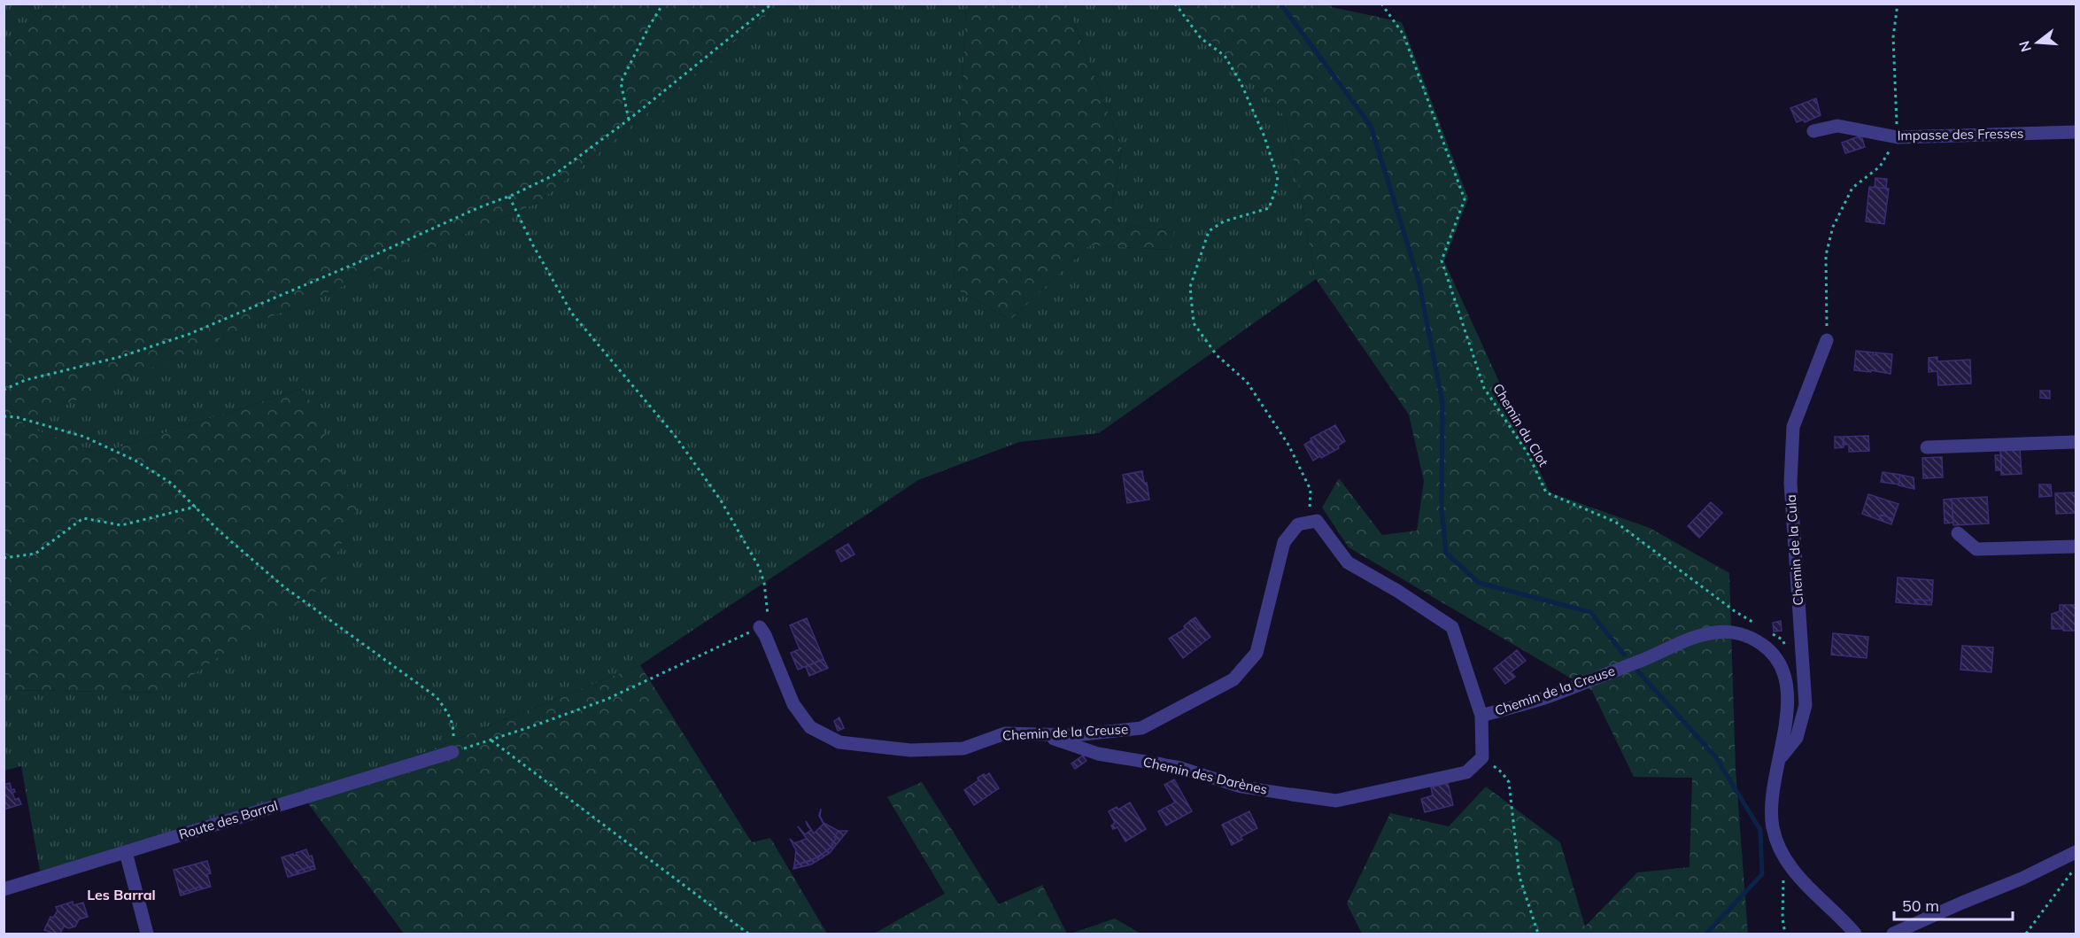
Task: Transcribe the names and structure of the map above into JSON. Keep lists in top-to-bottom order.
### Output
{
  "streets": {
    "street": [
      "Impasse des Fresses",
      "Chemin de la Cula",
      "Chemin de la Creuse",
      "Chemin des Darènes",
      "Route des Barral"
    ],
    "path": ["Chemin du Clot"]
  },
  "crossings": [
    ["Chemin de la Cula", "Chemin de la Creuse"],
    ["Chemin de la Creuse", "Chemin des Darènes"]
  ],
  "districts": ["Les Barral"],
  "scale_bar": "50 m",
  "north": "left"
}
